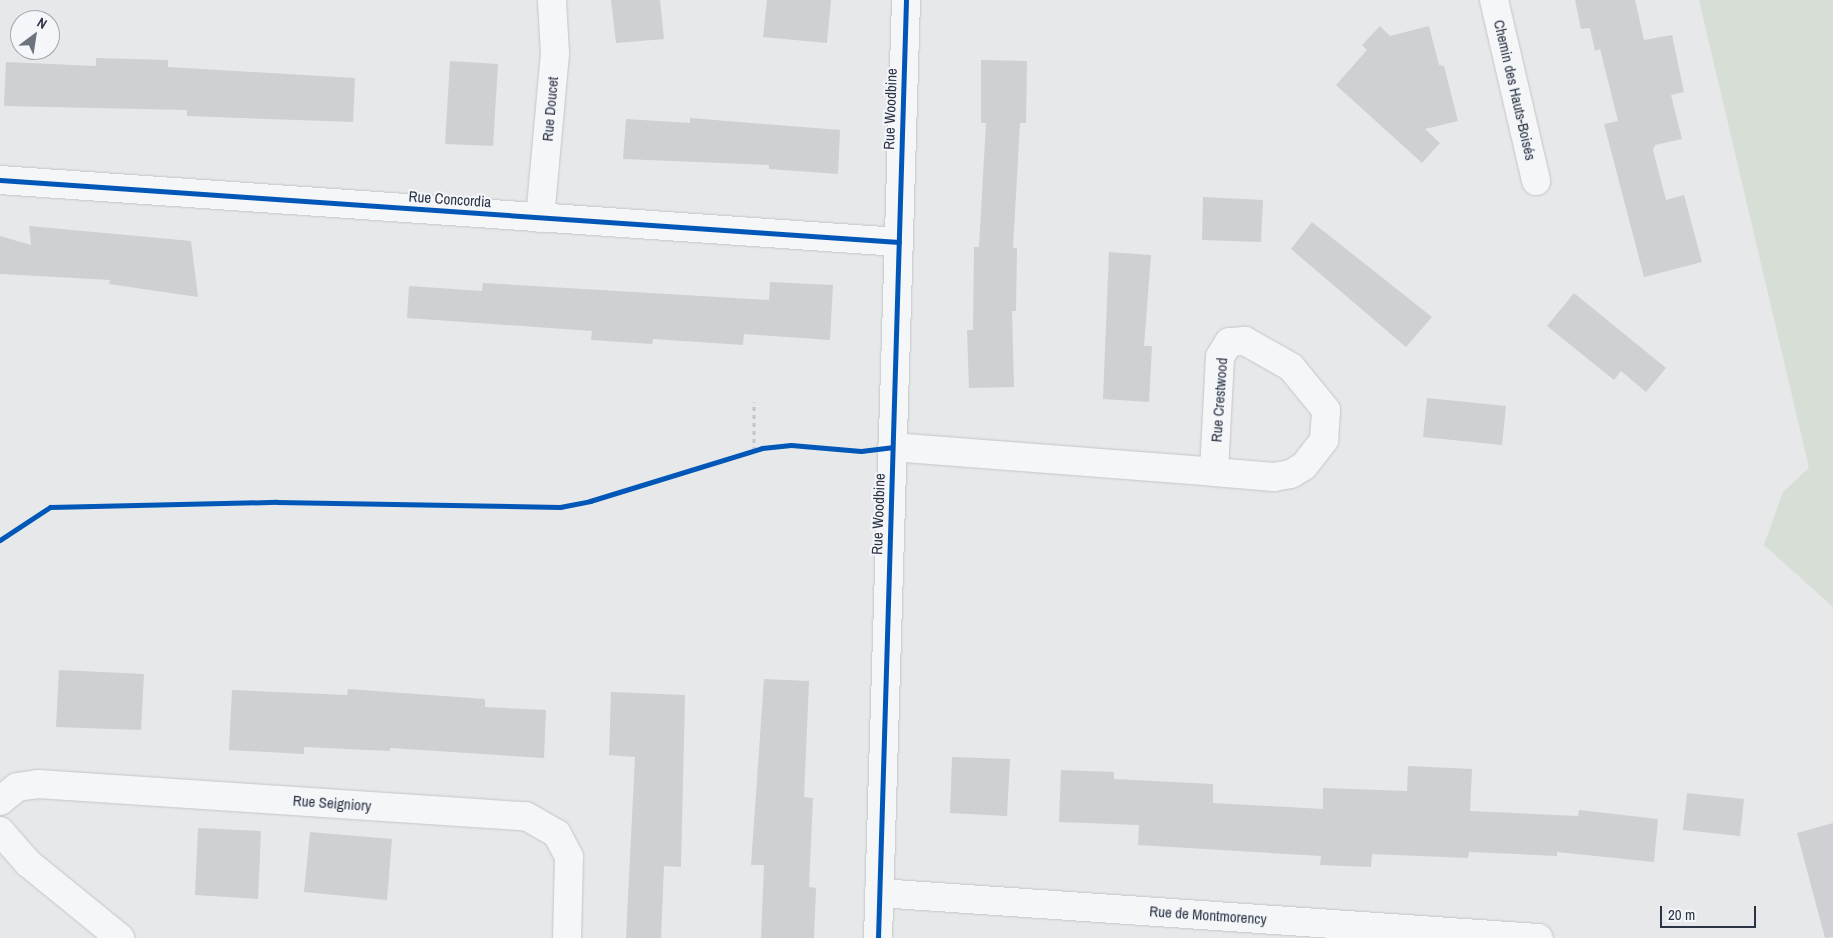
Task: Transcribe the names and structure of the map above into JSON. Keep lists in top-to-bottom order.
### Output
{
  "streets": {
    "street": [
      "Chemin des Hauts-Boisés",
      "Rue Doucet",
      "Rue Woodbine",
      "Rue Concordia",
      "Rue Crestwood",
      "Rue Seigniory",
      "Rue de Montmorency"
    ]
  },
  "crossings": [
    ["Rue Doucet", "Rue Concordia"],
    ["Rue Woodbine", "Rue Concordia"],
    ["Rue Woodbine", "Rue Crestwood"],
    ["Rue Woodbine", "Rue de Montmorency"]
  ],
  "scale_bar": "20 m",
  "north": "top right"
}
